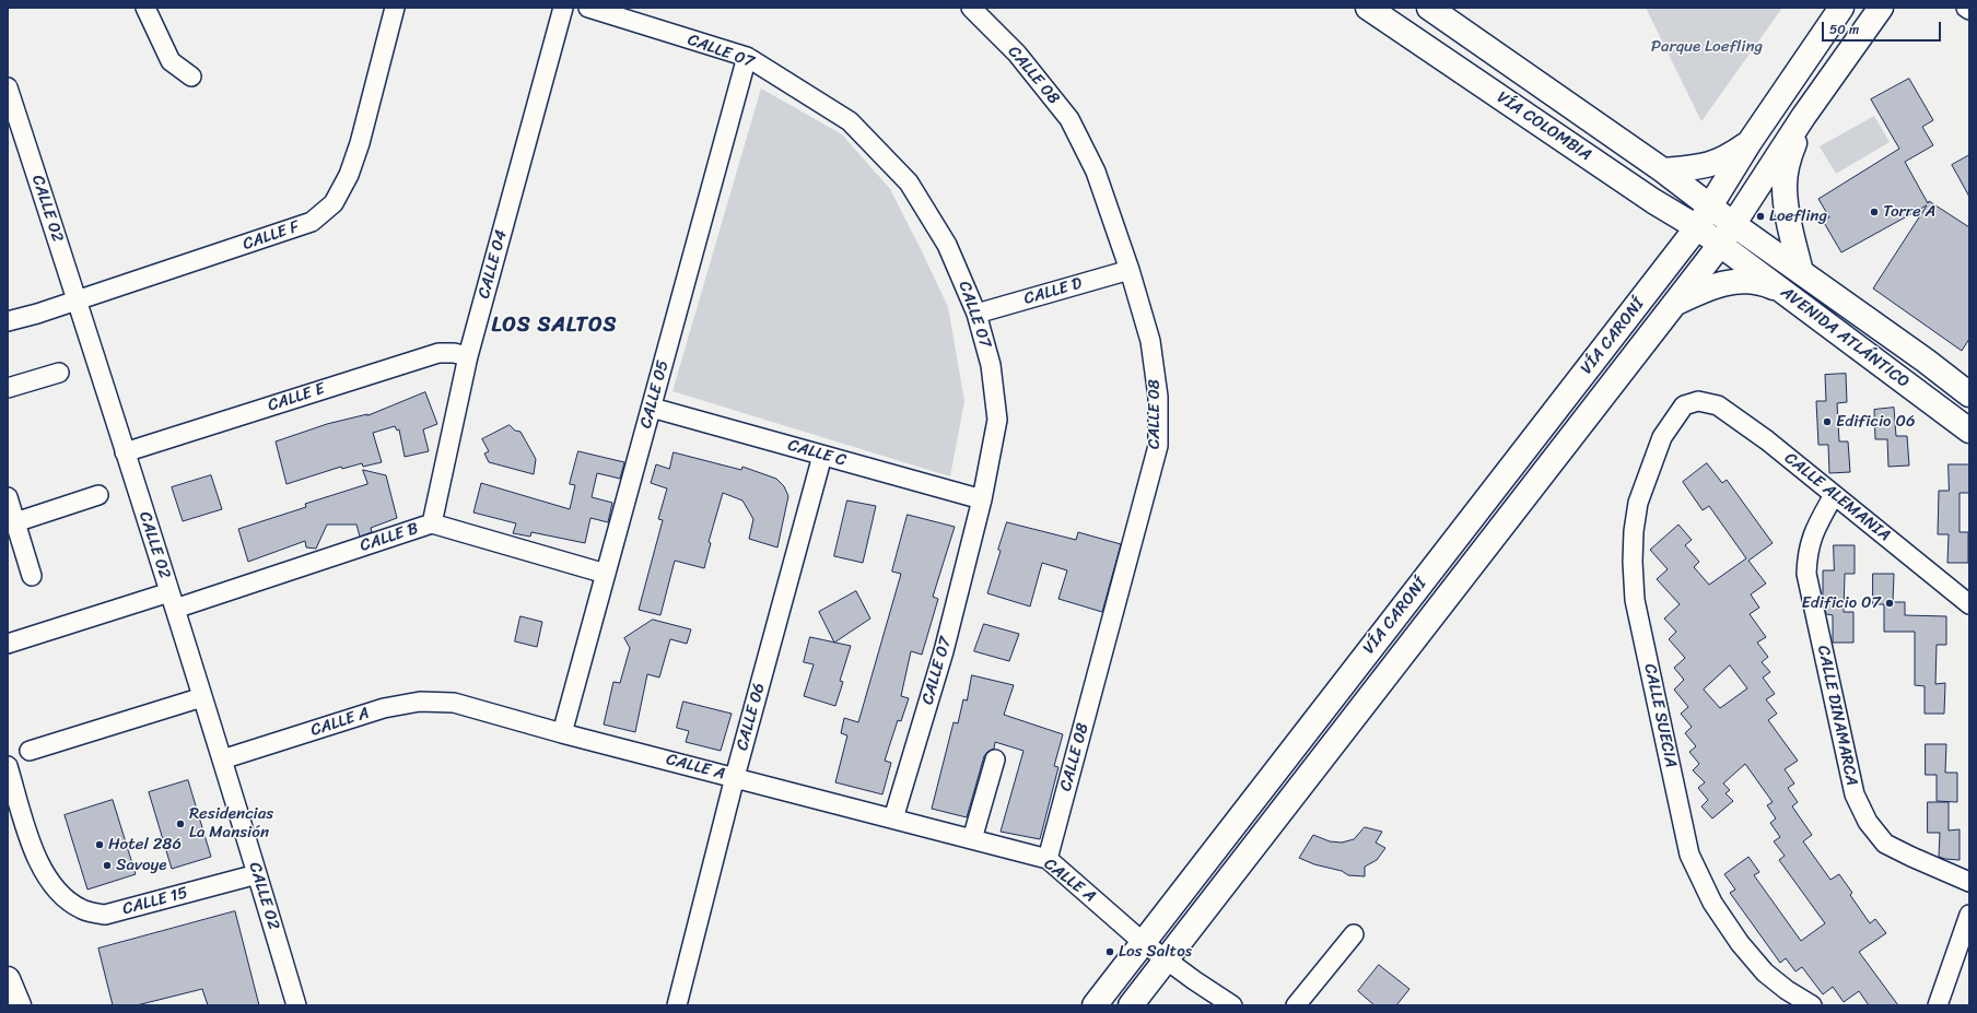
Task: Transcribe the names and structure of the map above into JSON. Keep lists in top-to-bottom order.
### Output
{
  "streets": {
    "main road": ["VÍA COLOMBIA", "VÍA CARONÍ", "AVENIDA ATLÁNTICO"],
    "street": [
      "CALLE 07",
      "CALLE 08",
      "CALLE 02",
      "CALLE F",
      "CALLE 04",
      "CALLE D",
      "CALLE 05",
      "CALLE E",
      "CALLE C",
      "CALLE ALEMANIA",
      "CALLE B",
      "CALLE SUECIA",
      "CALLE DINAMARCA",
      "CALLE 06",
      "CALLE A",
      "CALLE 15"
    ]
  },
  "crossings": [
    ["CALLE 07", "CALLE D"],
    ["CALLE 07", "CALLE 05"],
    ["CALLE 07", "CALLE C"],
    ["CALLE 07", "CALLE A"],
    ["CALLE 08", "CALLE D"],
    ["CALLE 08", "CALLE A"],
    ["VÍA COLOMBIA", "VÍA CARONÍ"],
    ["VÍA COLOMBIA", "AVENIDA ATLÁNTICO"],
    ["CALLE 02", "CALLE F"],
    ["CALLE 02", "CALLE E"],
    ["CALLE 02", "CALLE B"],
    ["CALLE 02", "CALLE A"],
    ["CALLE 02", "CALLE 15"],
    ["CALLE 04", "CALLE E"],
    ["CALLE 04", "CALLE B"],
    ["VÍA CARONÍ", "AVENIDA ATLÁNTICO"],
    ["VÍA CARONÍ", "CALLE A"],
    ["CALLE 05", "CALLE C"],
    ["CALLE 05", "CALLE B"],
    ["CALLE 05", "CALLE A"],
    ["CALLE C", "CALLE 06"],
    ["CALLE ALEMANIA", "CALLE SUECIA"],
    ["CALLE ALEMANIA", "CALLE DINAMARCA"],
    ["CALLE 06", "CALLE A"]
  ],
  "districts": ["LOS SALTOS"],
  "parks": ["Parque Loefling"],
  "places": [
    "Torre A",
    "Loefling",
    "Edificio 06",
    "Edificio 07",
    "Residencias La Mansión",
    "Hotel 286",
    "Savoye",
    "Los Saltos"
  ],
  "scale_bar": "50 m"
}
